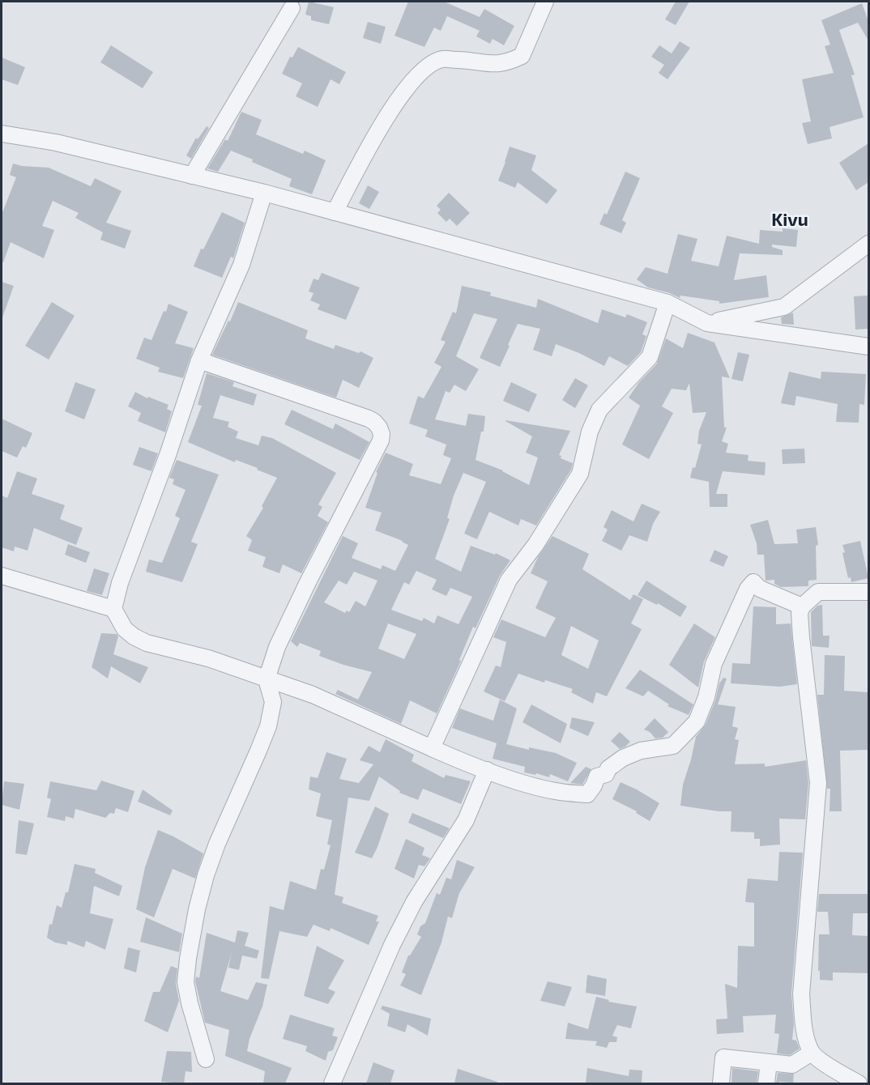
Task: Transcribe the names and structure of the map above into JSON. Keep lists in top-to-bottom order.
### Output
{
  "districts": ["Kivu"]
}
